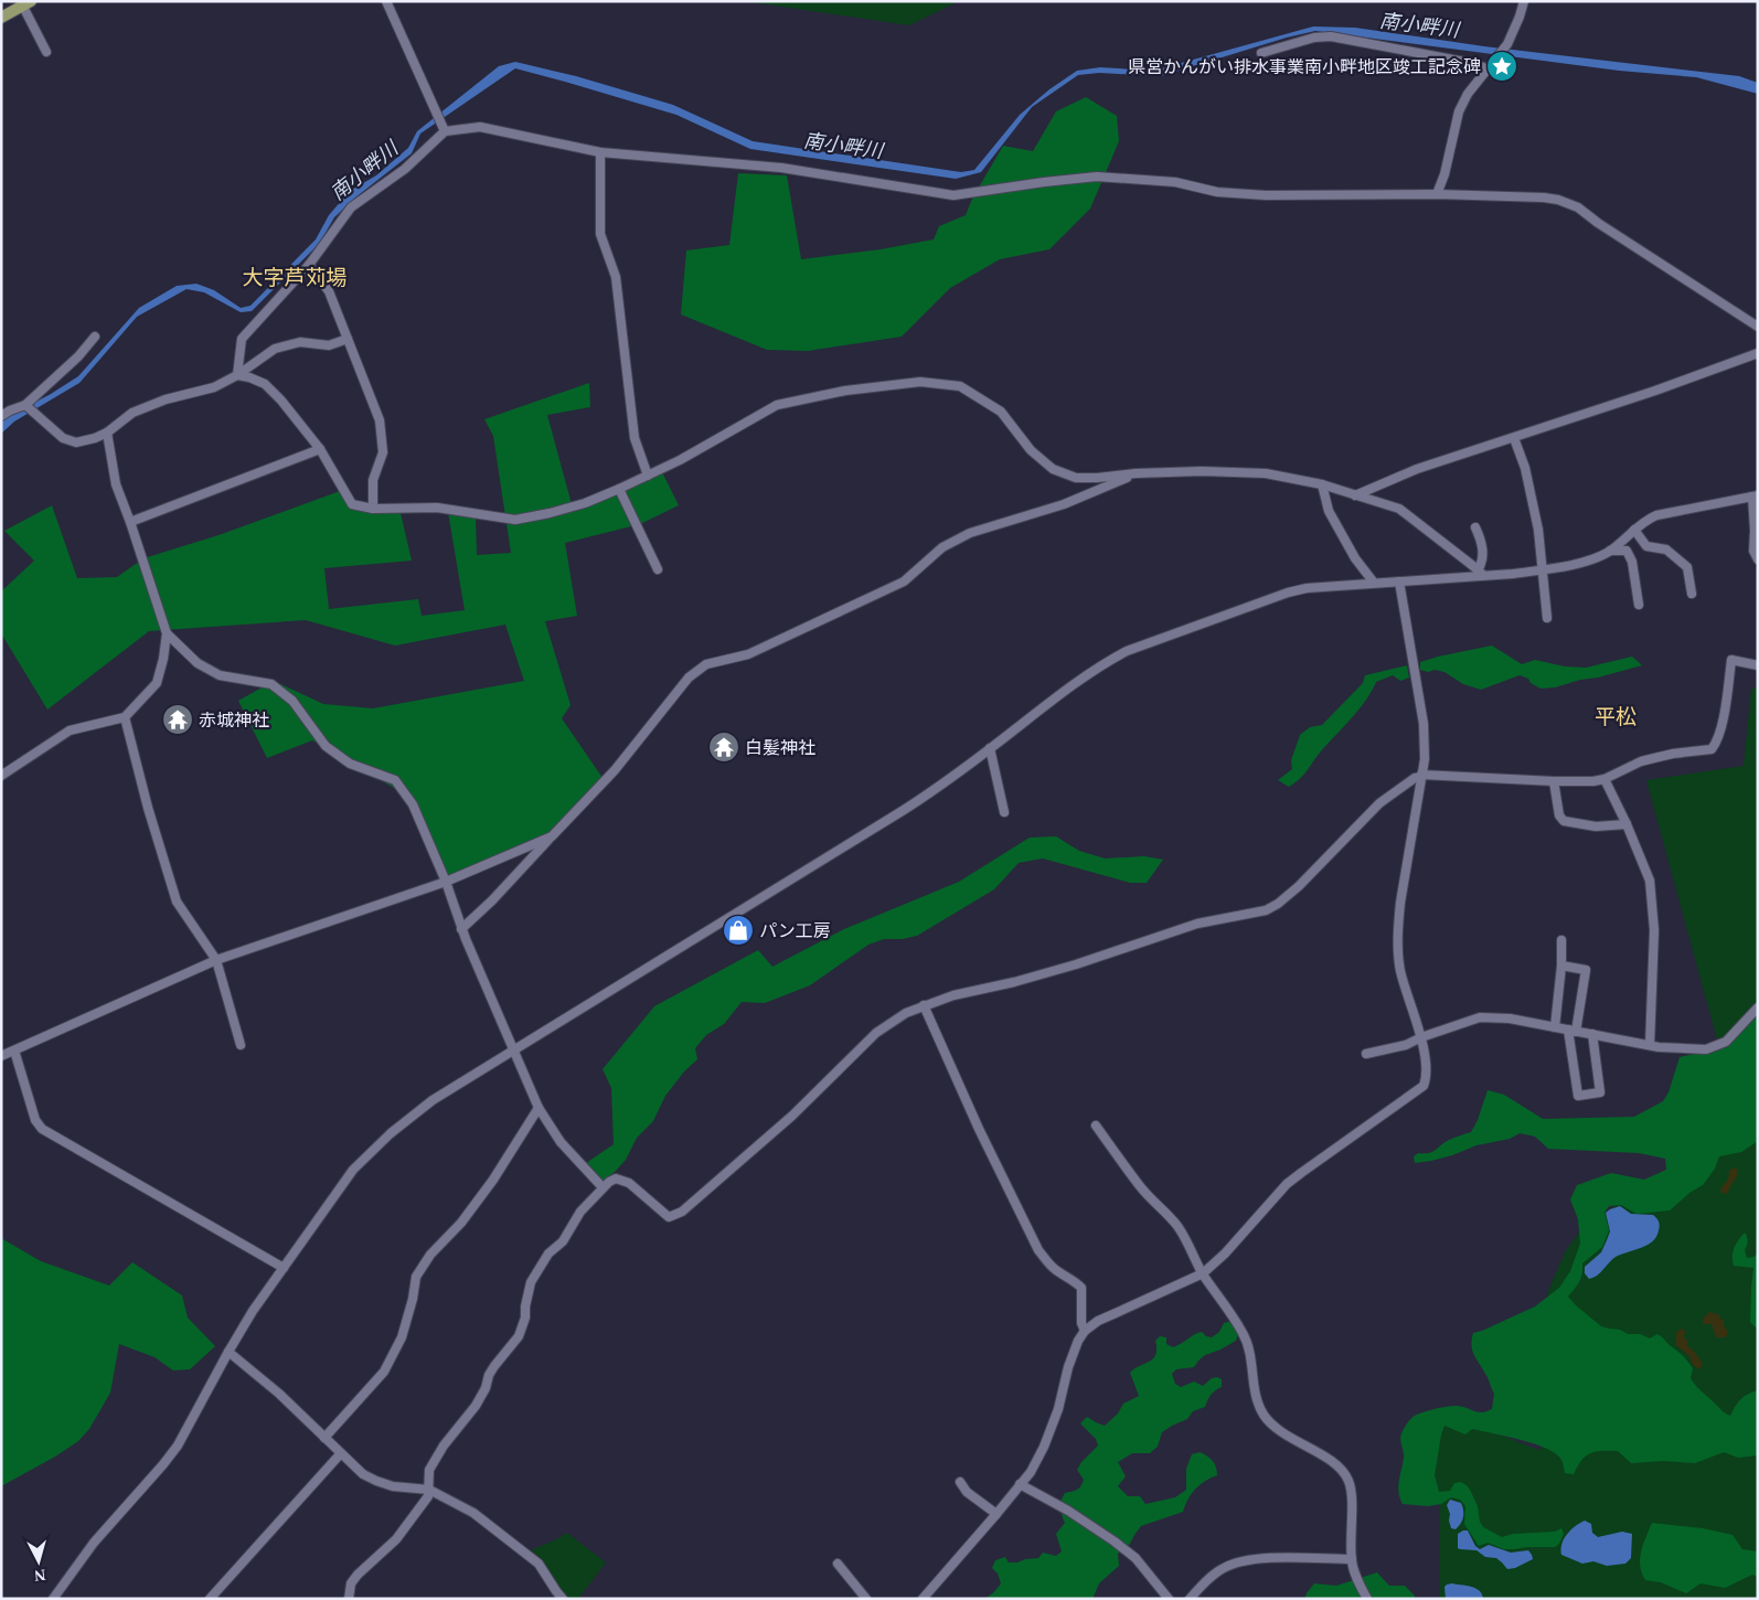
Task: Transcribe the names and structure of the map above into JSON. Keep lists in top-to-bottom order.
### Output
{
  "districts": ["大字芦苅場", "平松"],
  "water": ["南小畔川"],
  "places": {
    "place": ["県営かんがい排水事業南小畔地区竣工記念碑"],
    "temple": ["赤城神社", "白髪神社"],
    "shop": ["パン工房"]
  },
  "north": "bottom"
}
